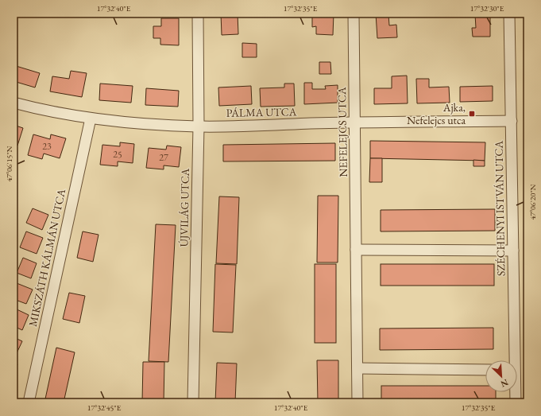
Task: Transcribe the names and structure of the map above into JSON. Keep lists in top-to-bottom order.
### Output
{
  "streets": {
    "street": [
      "PÁLMA UTCA",
      "NEFELEJCS UTCA",
      "ÚJVILÁG UTCA",
      "SZÉCHENYI ISTVÁN UTCA",
      "MIKSZÁTH KÁLMÁN UTCA"
    ]
  },
  "crossings": [
    ["PÁLMA UTCA", "NEFELEJCS UTCA"],
    ["PÁLMA UTCA", "ÚJVILÁG UTCA"],
    ["PÁLMA UTCA", "SZÉCHENYI ISTVÁN UTCA"],
    ["PÁLMA UTCA", "MIKSZÁTH KÁLMÁN UTCA"]
  ],
  "places": {
    "transit": ["Ajka, Nefelejcs utca"]
  },
  "house_numbers": ["23", "25", "27"],
  "north": "bottom right",
  "coordinates": [
    "17°32'40\"E",
    "17°32'35\"E",
    "17°32'30\"E",
    "47°06'15\"N",
    "47°06'20\"N",
    "17°32'45\"E"
  ]
}
